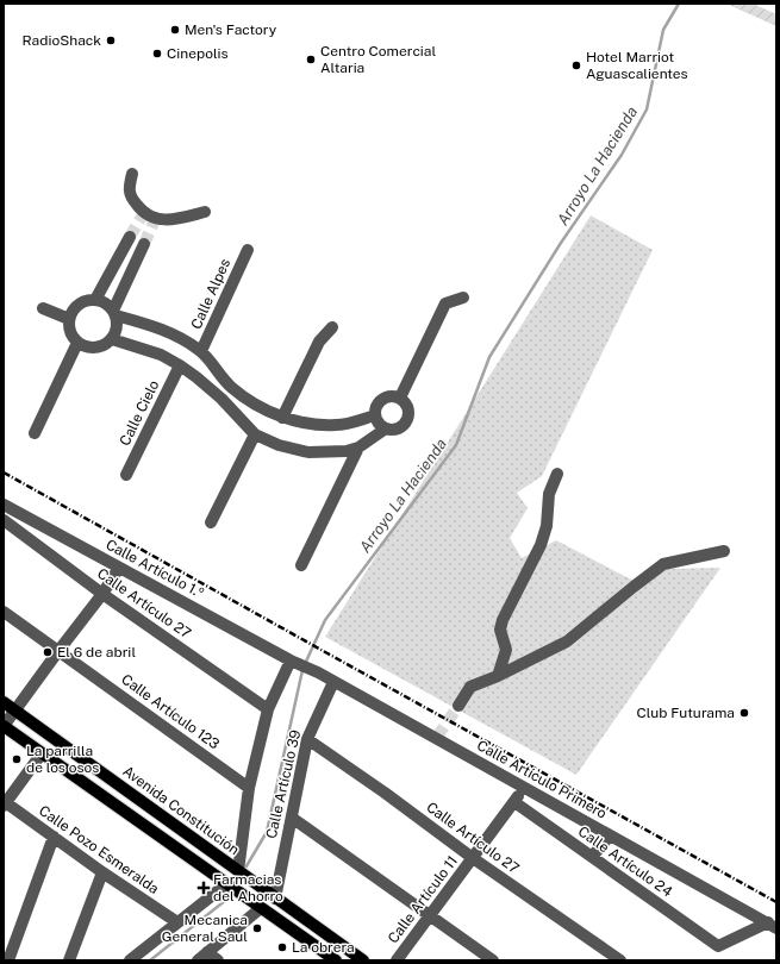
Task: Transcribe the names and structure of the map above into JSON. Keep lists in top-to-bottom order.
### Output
{
  "streets": {
    "main road": ["Avenida Constitución"],
    "street": [
      "Calle Alpes",
      "Calle Cielo",
      "Calle Artículo 1.º",
      "Calle Artículo 27",
      "Calle Artículo 123",
      "Calle Artículo Primero",
      "Calle Artículo 39",
      "Calle Pozo Esmeralda",
      "Calle Artículo 24",
      "Calle Artículo 11"
    ]
  },
  "crossings": [
    ["Calle Artículo 1.º", "Calle Artículo Primero"],
    ["Calle Artículo 1.º", "Calle Artículo 39"],
    ["Calle Artículo 27", "Calle Artículo 39"],
    ["Calle Artículo 27", "Calle Artículo 11"],
    ["Calle Artículo 123", "Calle Artículo 39"],
    ["Calle Artículo Primero", "Calle Artículo 39"],
    ["Calle Artículo Primero", "Calle Artículo 24"],
    ["Calle Artículo Primero", "Calle Artículo 11"],
    ["Calle Artículo 39", "Avenida Constitución"],
    ["Calle Artículo 24", "Calle Artículo 11"]
  ],
  "water": ["Arroyo La Hacienda"],
  "places": {
    "other": [
      "Men's Factory",
      "RadioShack",
      "Cinepolis",
      "Centro Comercial Altaria",
      "Hotel Marriot Aguascalientes",
      "El 6 de abril",
      "Club Futurama",
      "La parrilla de los osos",
      "Mecanica General Saul",
      "La obrera"
    ],
    "health": ["Farmacias del Ahorro"]
  }
}
